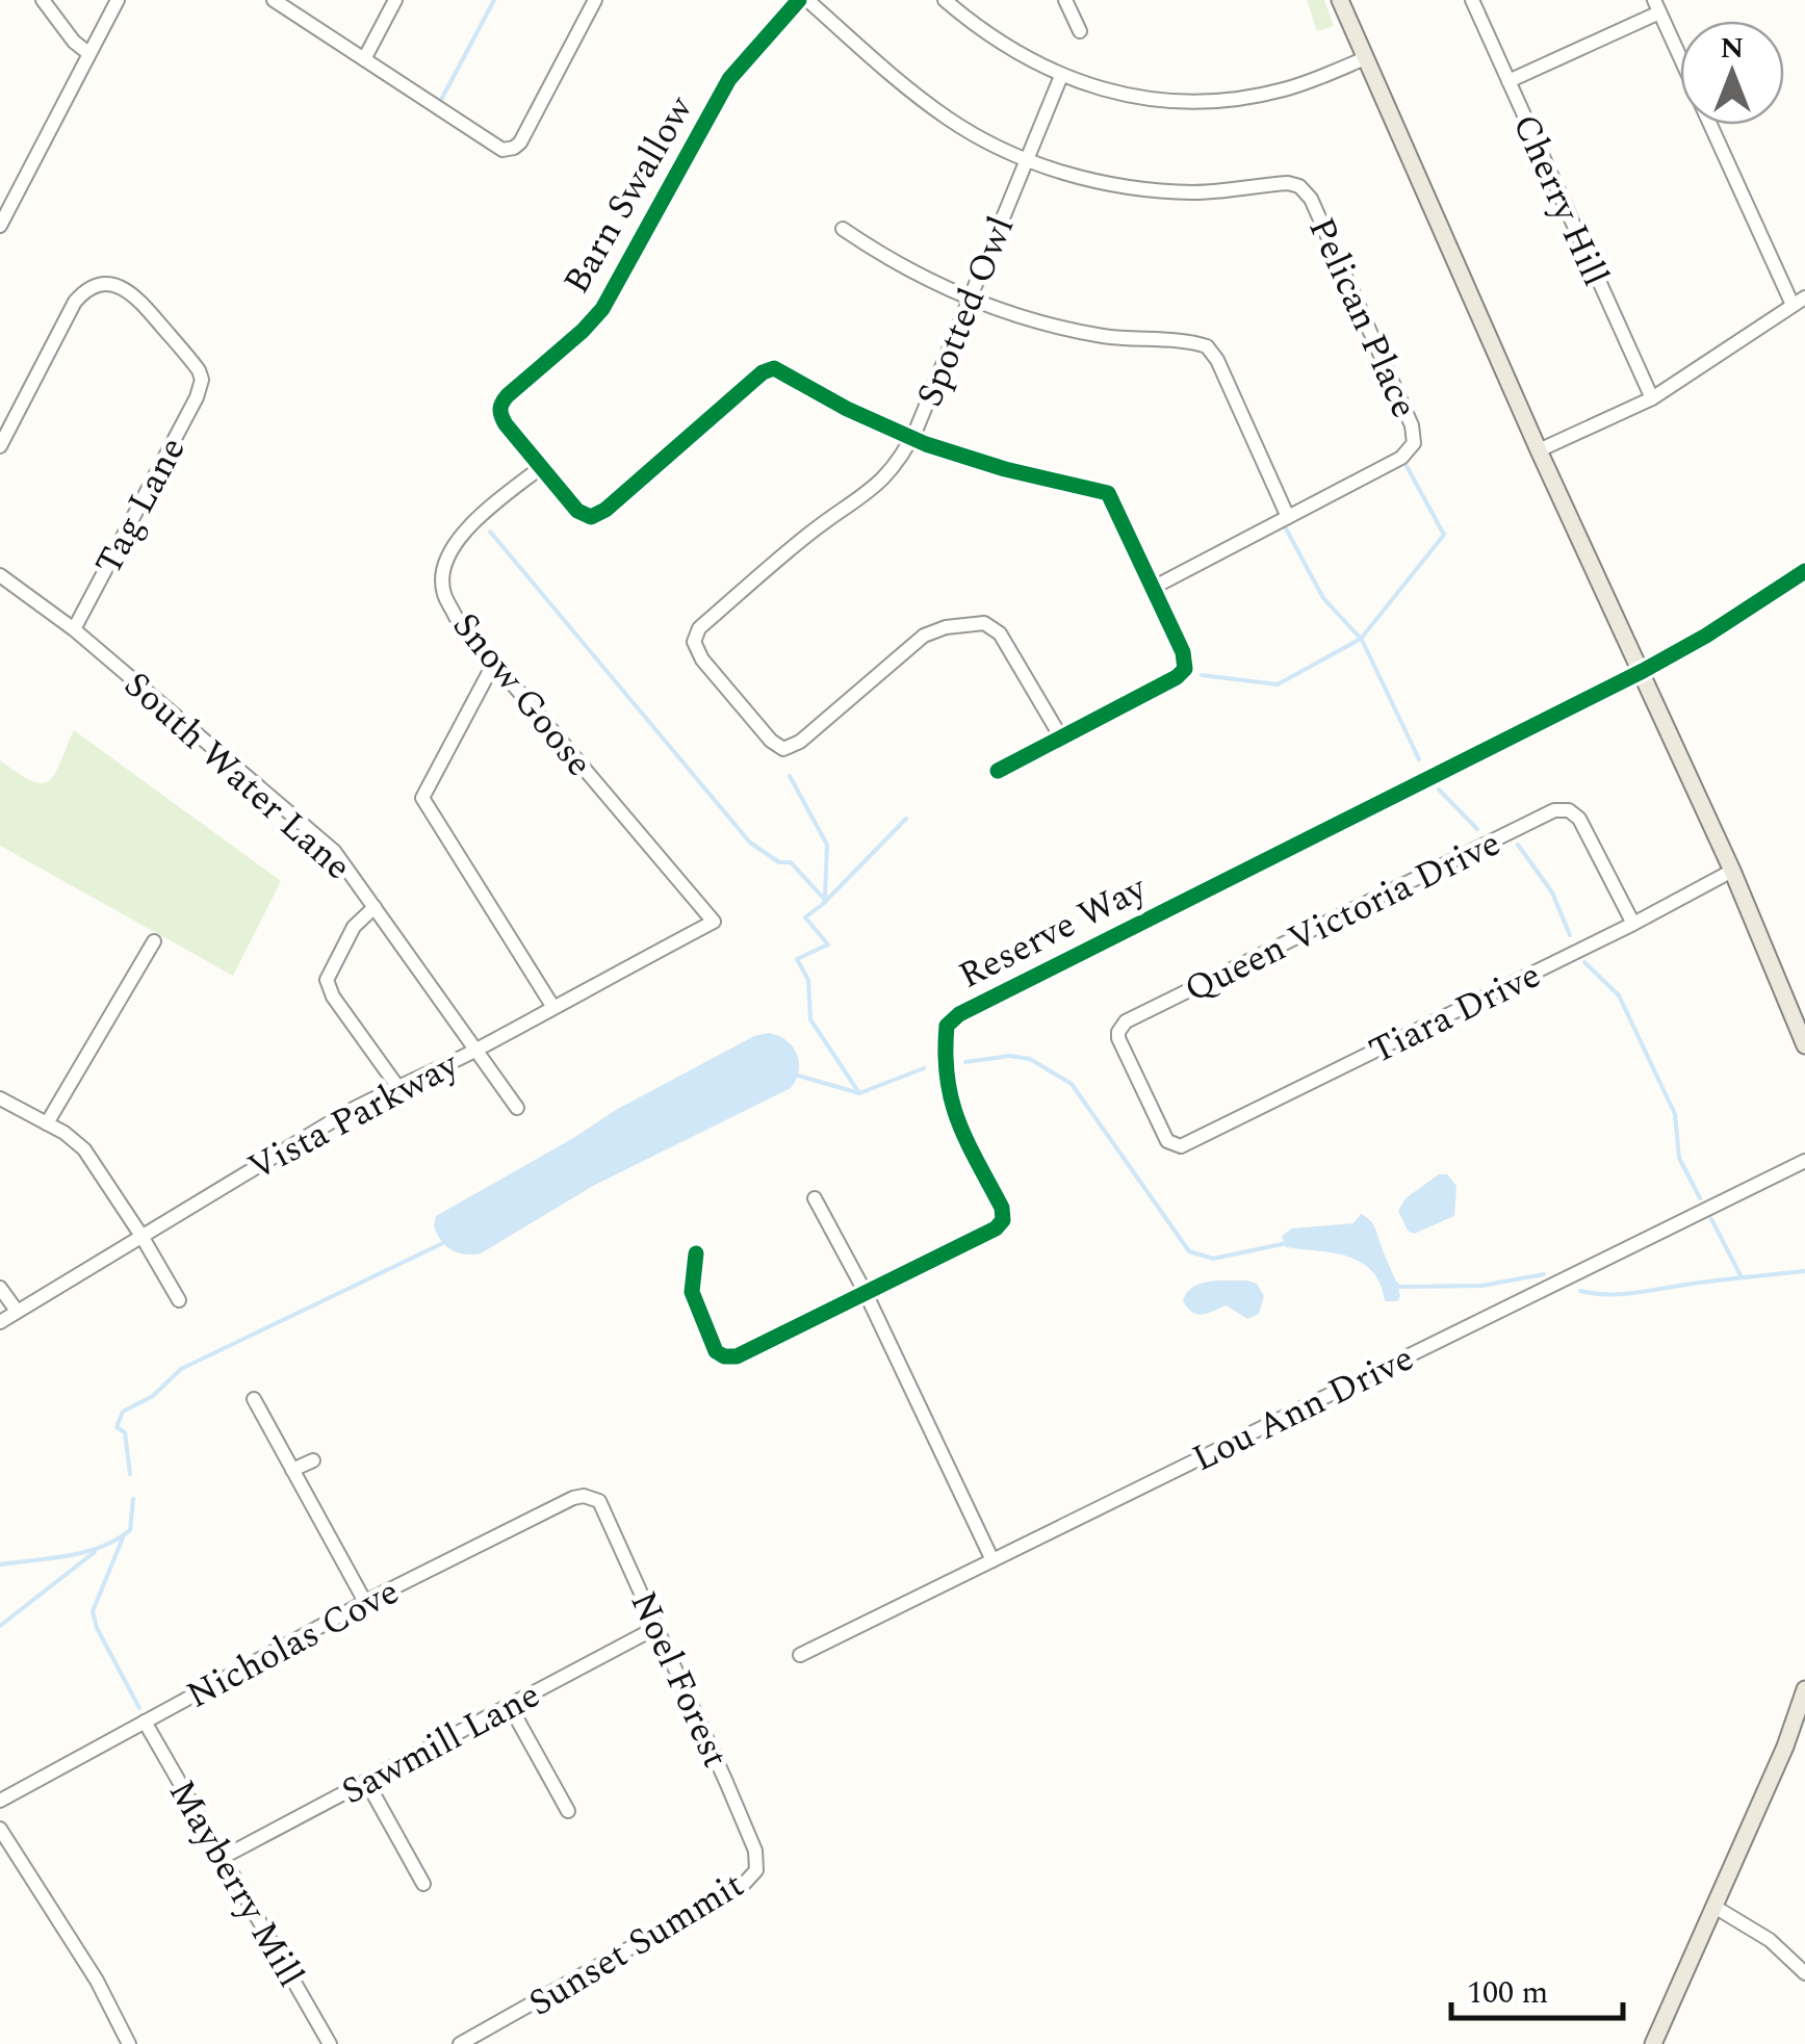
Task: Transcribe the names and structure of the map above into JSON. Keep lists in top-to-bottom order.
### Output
{
  "streets": {
    "street": [
      "Barn Swallow",
      "Cherry Hill",
      "Spotted Owl",
      "Pelican Place",
      "Tag Lane",
      "Snow Goose",
      "South Water Lane",
      "Queen Victoria Drive",
      "Reserve Way",
      "Tiara Drive",
      "Vista Parkway",
      "Lou Ann Drive",
      "Nicholas Cove",
      "Noel Forest",
      "Sawmill Lane",
      "Mayberry Mill",
      "Sunset Summit"
    ]
  },
  "crossings": [
    ["Barn Swallow", "Snow Goose"],
    ["Spotted Owl", "Pelican Place"],
    ["Tag Lane", "South Water Lane"],
    ["Snow Goose", "Vista Parkway"],
    ["South Water Lane", "Vista Parkway"],
    ["Queen Victoria Drive", "Tiara Drive"],
    ["Nicholas Cove", "Noel Forest"],
    ["Nicholas Cove", "Mayberry Mill"],
    ["Noel Forest", "Sawmill Lane"],
    ["Noel Forest", "Sunset Summit"],
    ["Sawmill Lane", "Mayberry Mill"]
  ],
  "scale_bar": "100 m",
  "north": "top"
}
